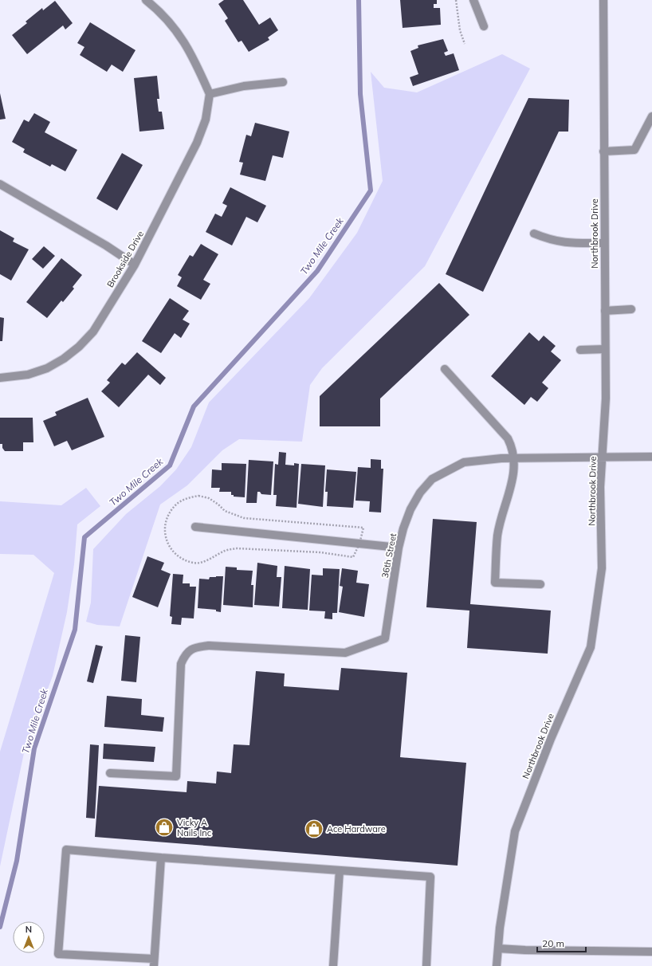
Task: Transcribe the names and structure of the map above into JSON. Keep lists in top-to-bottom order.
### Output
{
  "streets": {
    "street": ["Northbrook Drive", "Brookside Drive", "36th Street"]
  },
  "crossings": [
    ["Northbrook Drive", "36th Street"]
  ],
  "water": ["Two Mile Creek"],
  "places": {
    "shop": ["Vicky A Nails Inc", "Ace Hardware"]
  },
  "scale_bar": "20 m",
  "north": "top"
}
